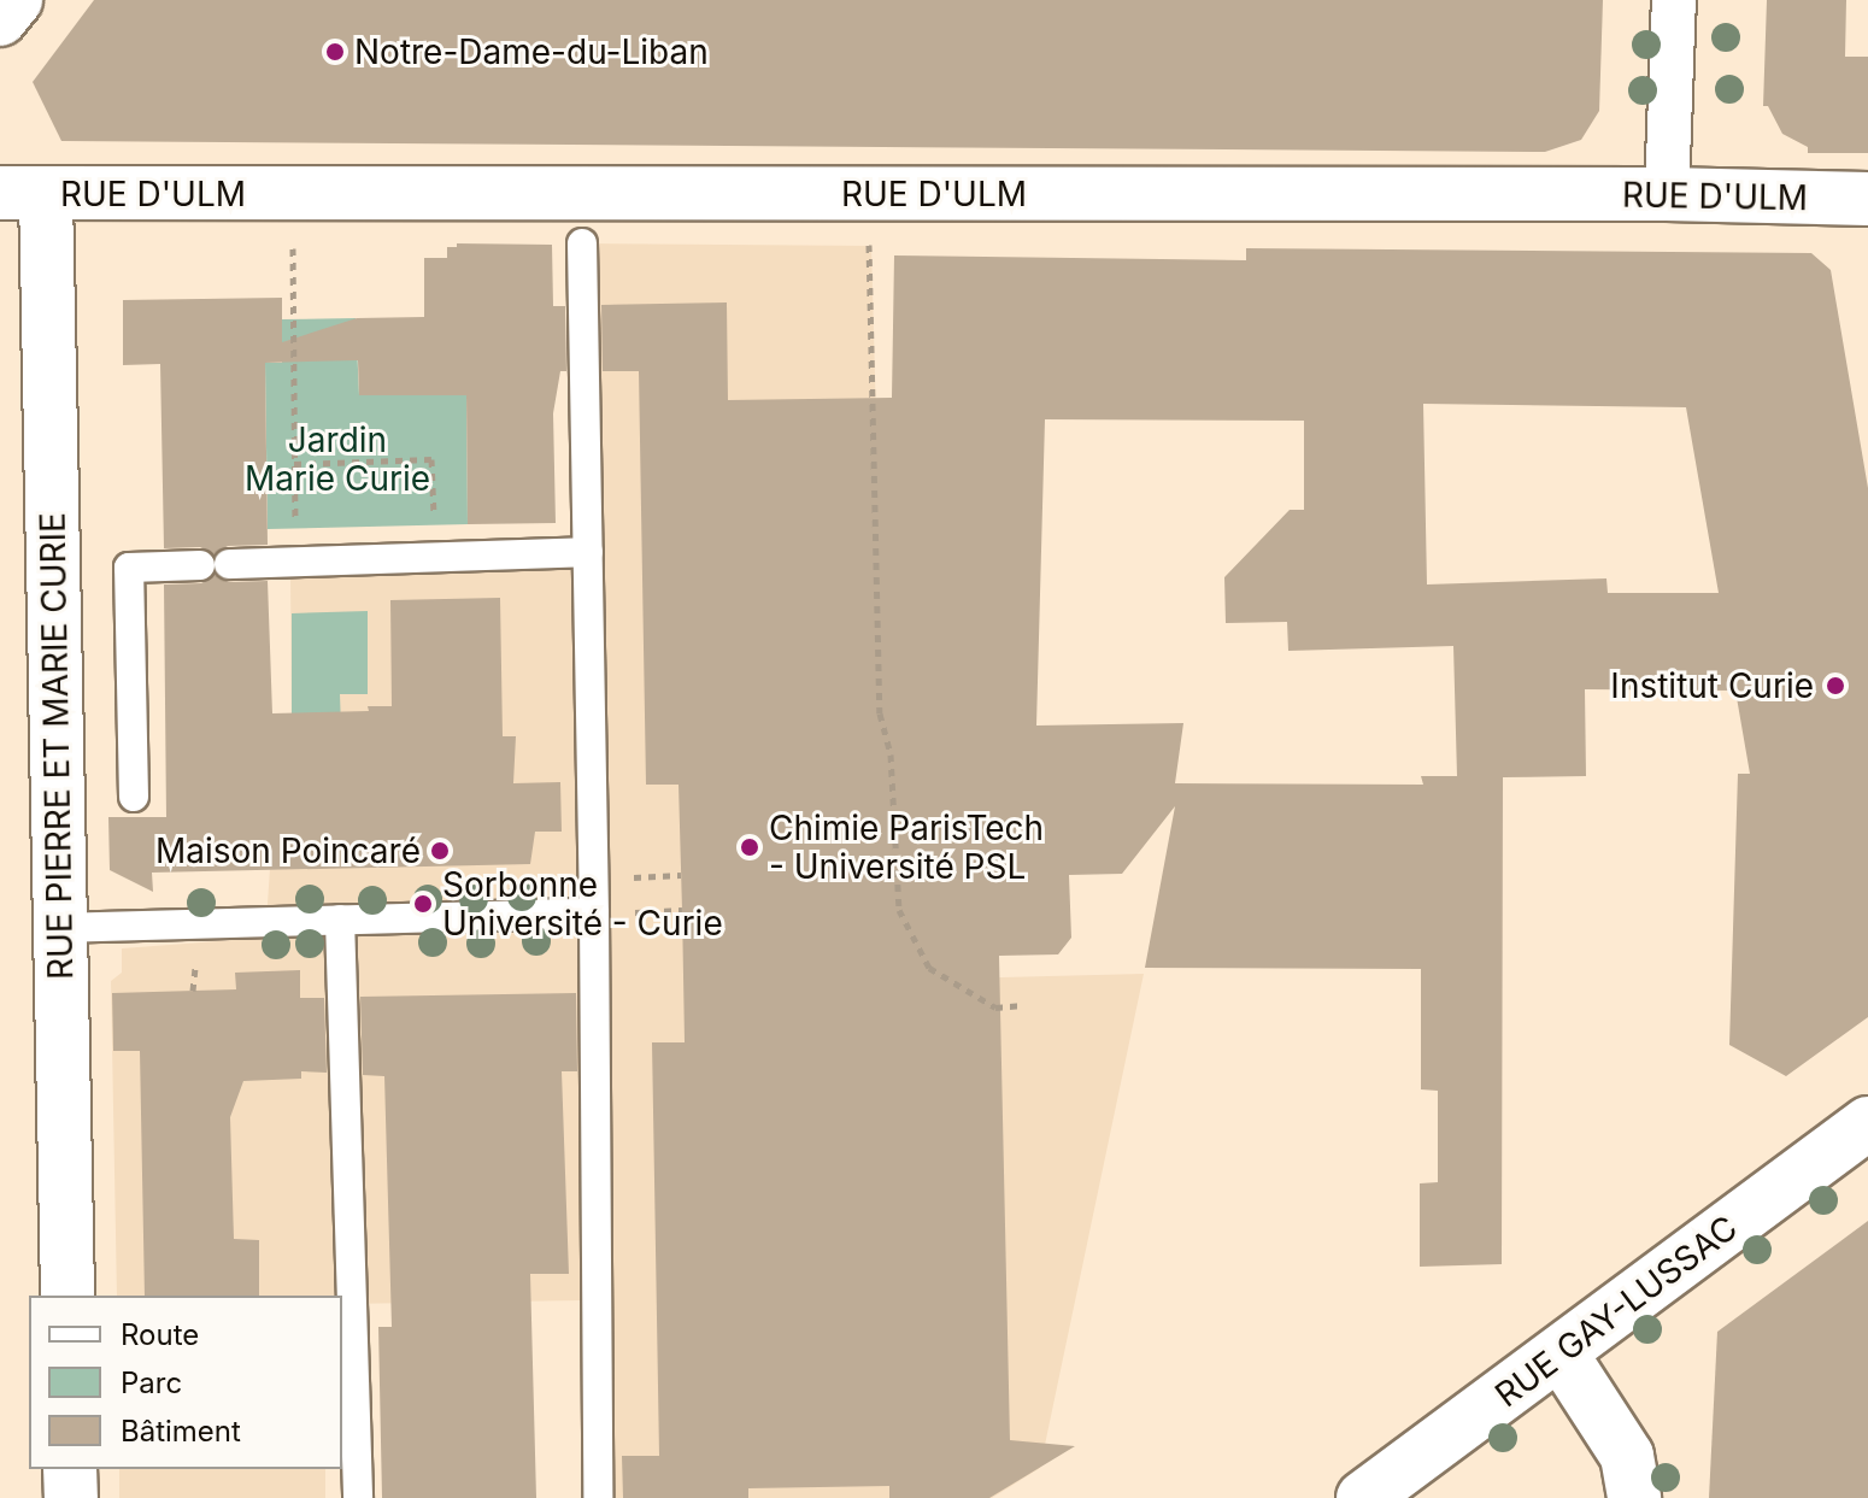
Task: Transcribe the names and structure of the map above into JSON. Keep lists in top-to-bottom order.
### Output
{
  "streets": {
    "street": ["RUE D'ULM", "RUE PIERRE ET MARIE CURIE", "RUE GAY-LUSSAC"]
  },
  "crossings": [
    ["RUE D'ULM", "RUE PIERRE ET MARIE CURIE"]
  ],
  "parks": ["Jardin Marie Curie"],
  "places": [
    "Notre-Dame-du-Liban",
    "Institut Curie",
    "Chimie ParisTech - Université PSL",
    "Maison Poincaré",
    "Sorbonne Université - Curie"
  ],
  "legend": ["Route", "Parc", "Bâtiment"]
}
